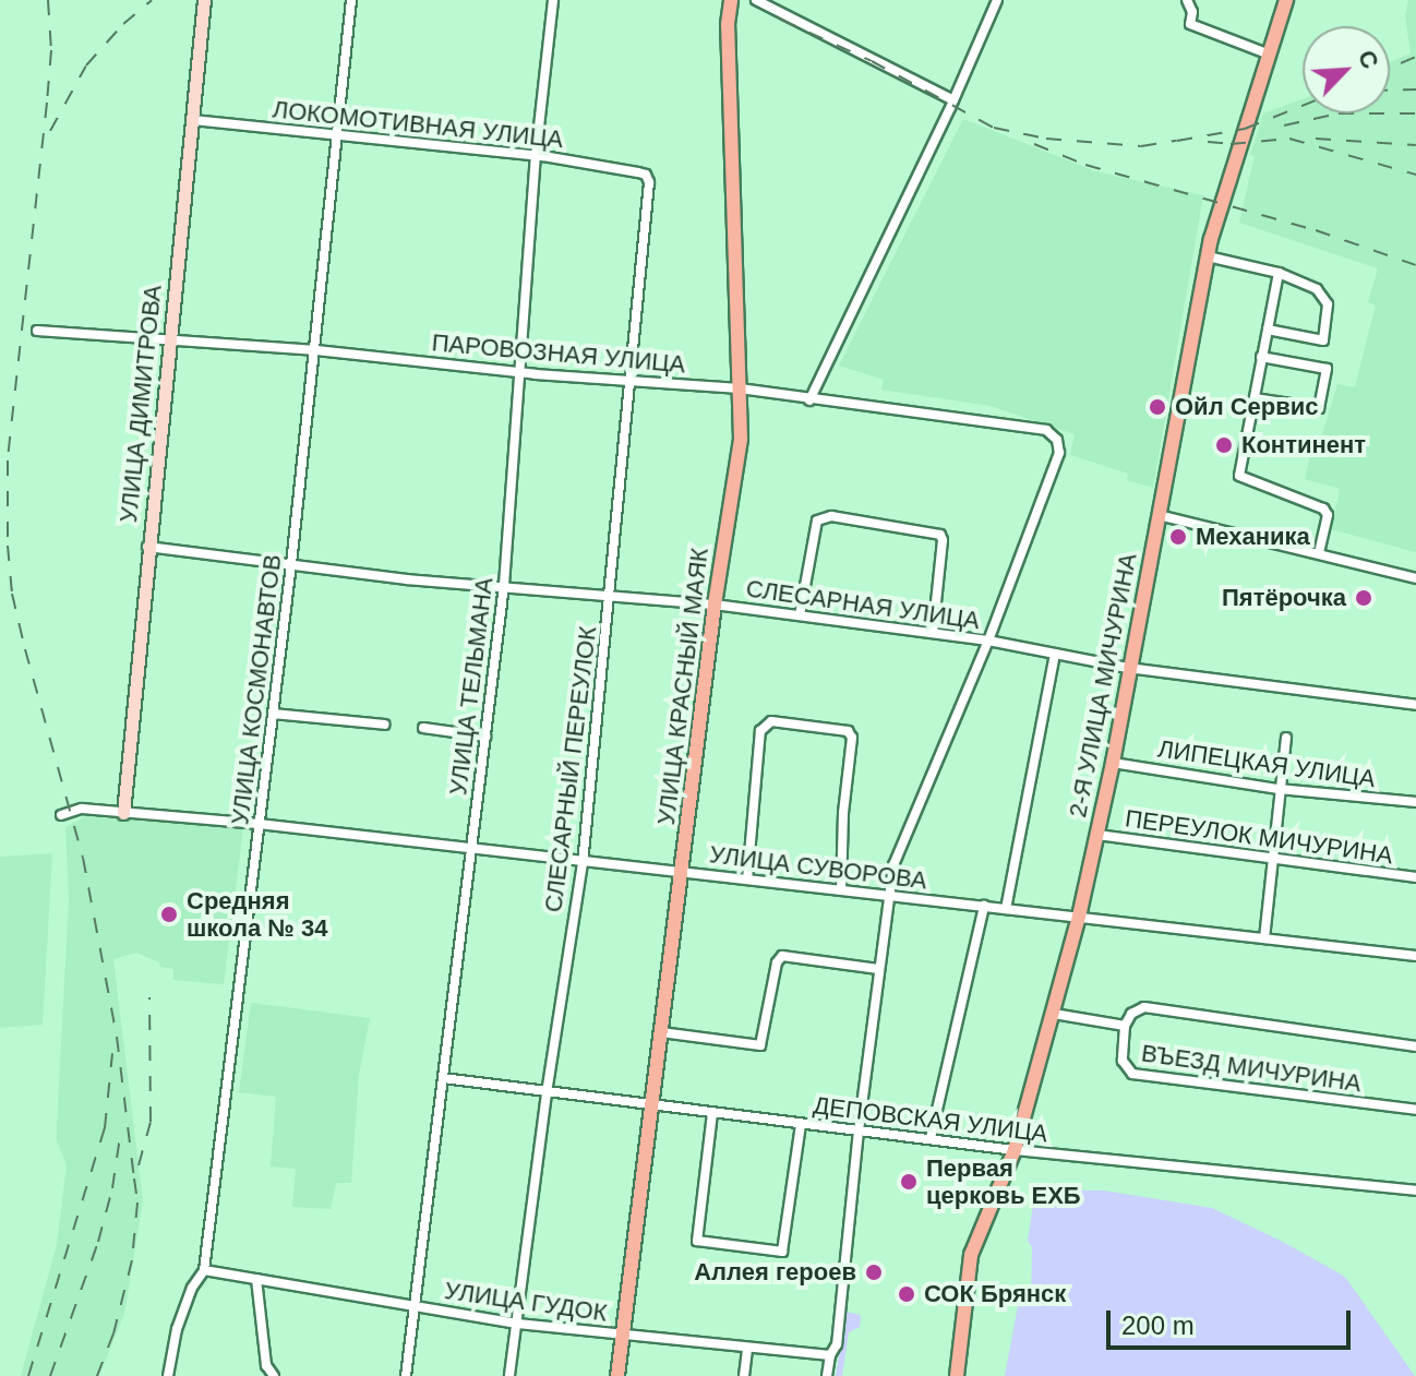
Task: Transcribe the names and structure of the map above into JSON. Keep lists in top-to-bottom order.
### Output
{
  "streets": {
    "main road": ["2-Я УЛИЦА МИЧУРИНА", "УЛИЦА КРАСНЫЙ МАЯК"],
    "street": [
      "ЛОКОМОТИВНАЯ УЛИЦА",
      "ПАРОВОЗНАЯ УЛИЦА",
      "УЛИЦА ДИМИТРОВА",
      "СЛЕСАРНАЯ УЛИЦА",
      "УЛИЦА ТЕЛЬМАНА",
      "УЛИЦА КОСМОНАВТОВ",
      "ЛИПЕЦКАЯ УЛИЦА",
      "СЛЕСАРНЫЙ ПЕРЕУЛОК",
      "ПЕРЕУЛОК МИЧУРИНА",
      "УЛИЦА СУВОРОВА",
      "ВЪЕЗД МИЧУРИНА",
      "ДЕПОВСКАЯ УЛИЦА",
      "УЛИЦА ГУДОК"
    ]
  },
  "crossings": [
    ["ЛОКОМОТИВНАЯ УЛИЦА", "УЛИЦА ДИМИТРОВА"],
    ["ЛОКОМОТИВНАЯ УЛИЦА", "УЛИЦА ТЕЛЬМАНА"],
    ["ЛОКОМОТИВНАЯ УЛИЦА", "УЛИЦА КОСМОНАВТОВ"],
    ["ЛОКОМОТИВНАЯ УЛИЦА", "СЛЕСАРНЫЙ ПЕРЕУЛОК"],
    ["ПАРОВОЗНАЯ УЛИЦА", "УЛИЦА ДИМИТРОВА"],
    ["ПАРОВОЗНАЯ УЛИЦА", "СЛЕСАРНАЯ УЛИЦА"],
    ["ПАРОВОЗНАЯ УЛИЦА", "УЛИЦА ТЕЛЬМАНА"],
    ["ПАРОВОЗНАЯ УЛИЦА", "УЛИЦА КРАСНЫЙ МАЯК"],
    ["ПАРОВОЗНАЯ УЛИЦА", "УЛИЦА КОСМОНАВТОВ"],
    ["ПАРОВОЗНАЯ УЛИЦА", "СЛЕСАРНЫЙ ПЕРЕУЛОК"],
    ["УЛИЦА ДИМИТРОВА", "СЛЕСАРНАЯ УЛИЦА"],
    ["УЛИЦА ДИМИТРОВА", "УЛИЦА СУВОРОВА"],
    ["СЛЕСАРНАЯ УЛИЦА", "2-Я УЛИЦА МИЧУРИНА"],
    ["СЛЕСАРНАЯ УЛИЦА", "УЛИЦА ТЕЛЬМАНА"],
    ["СЛЕСАРНАЯ УЛИЦА", "УЛИЦА КРАСНЫЙ МАЯК"],
    ["СЛЕСАРНАЯ УЛИЦА", "УЛИЦА КОСМОНАВТОВ"],
    ["СЛЕСАРНАЯ УЛИЦА", "СЛЕСАРНЫЙ ПЕРЕУЛОК"],
    ["2-Я УЛИЦА МИЧУРИНА", "ЛИПЕЦКАЯ УЛИЦА"],
    ["2-Я УЛИЦА МИЧУРИНА", "ПЕРЕУЛОК МИЧУРИНА"],
    ["2-Я УЛИЦА МИЧУРИНА", "УЛИЦА СУВОРОВА"],
    ["2-Я УЛИЦА МИЧУРИНА", "ВЪЕЗД МИЧУРИНА"],
    ["2-Я УЛИЦА МИЧУРИНА", "ДЕПОВСКАЯ УЛИЦА"],
    ["УЛИЦА ТЕЛЬМАНА", "УЛИЦА СУВОРОВА"],
    ["УЛИЦА ТЕЛЬМАНА", "ДЕПОВСКАЯ УЛИЦА"],
    ["УЛИЦА ТЕЛЬМАНА", "УЛИЦА ГУДОК"],
    ["УЛИЦА КРАСНЫЙ МАЯК", "УЛИЦА СУВОРОВА"],
    ["УЛИЦА КРАСНЫЙ МАЯК", "ДЕПОВСКАЯ УЛИЦА"],
    ["УЛИЦА КРАСНЫЙ МАЯК", "УЛИЦА ГУДОК"],
    ["УЛИЦА КОСМОНАВТОВ", "УЛИЦА СУВОРОВА"],
    ["УЛИЦА КОСМОНАВТОВ", "УЛИЦА ГУДОК"],
    ["СЛЕСАРНЫЙ ПЕРЕУЛОК", "УЛИЦА СУВОРОВА"],
    ["СЛЕСАРНЫЙ ПЕРЕУЛОК", "ДЕПОВСКАЯ УЛИЦА"],
    ["СЛЕСАРНЫЙ ПЕРЕУЛОК", "УЛИЦА ГУДОК"]
  ],
  "places": [
    "Ойл Сервис",
    "Континент",
    "Механика",
    "Пятёрочка",
    "Средняя школа № 34",
    "Первая церковь ЕХБ",
    "Аллея героев",
    "СОК Брянск"
  ],
  "scale_bar": "200 m",
  "north": "top right"
}
